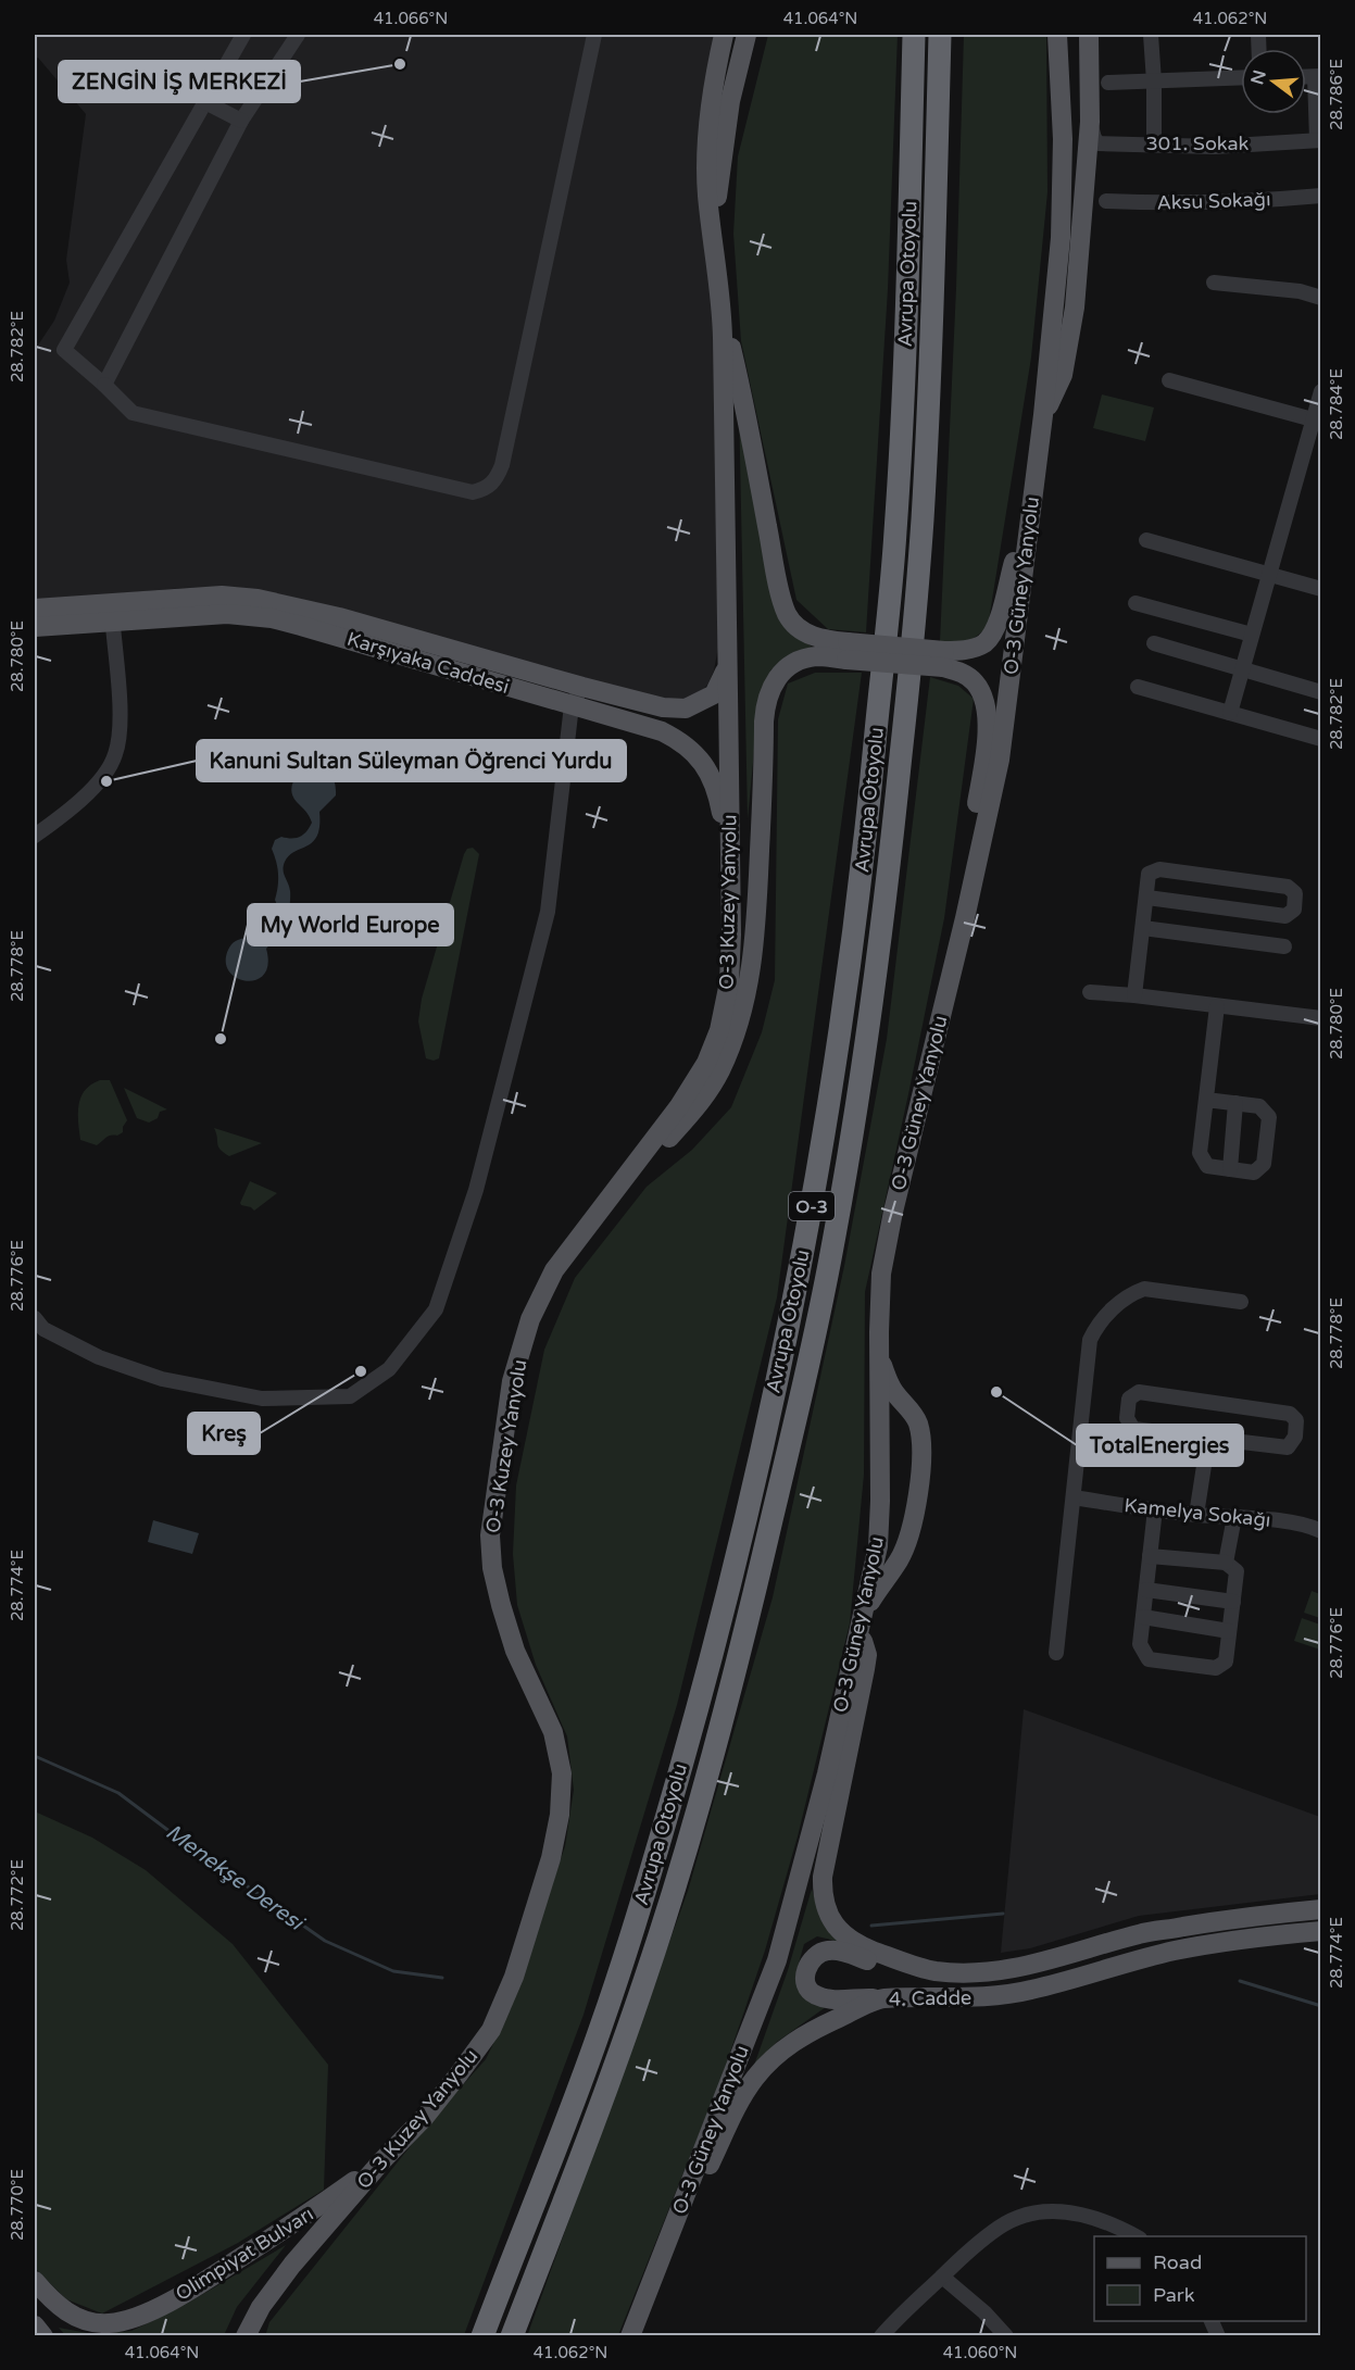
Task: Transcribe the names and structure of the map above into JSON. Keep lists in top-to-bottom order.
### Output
{
  "streets": {
    "highway": ["Avrupa Otoyolu", "O-3"],
    "main road": [
      "O-3 Güney Yanyolu",
      "Karşıyaka Caddesi",
      "O-3 Kuzey Yanyolu",
      "4. Cadde",
      "Olimpiyat Bulvarı"
    ],
    "street": ["301. Sokak", "Aksu Sokağı", "Kamelya Sokağı"]
  },
  "crossings": [
    ["O-3 Güney Yanyolu", "4. Cadde"],
    ["Karşıyaka Caddesi", "O-3 Kuzey Yanyolu"],
    ["O-3 Kuzey Yanyolu", "Olimpiyat Bulvarı"]
  ],
  "water": ["Menekşe Deresi"],
  "places": [
    "ZENGİN İŞ MERKEZİ",
    "Kanuni Sultan Süleyman Öğrenci Yurdu",
    "My World Europe",
    "Kreş",
    "TotalEnergies"
  ],
  "legend": ["Road", "Park"],
  "north": "left",
  "coordinates": [
    "41.066°N",
    "41.064°N",
    "41.062°N",
    "28.786°E",
    "28.782°E",
    "28.784°E",
    "28.780°E",
    "28.778°E",
    "28.776°E",
    "28.774°E",
    "28.772°E",
    "28.770°E",
    "41.060°N"
  ]
}
